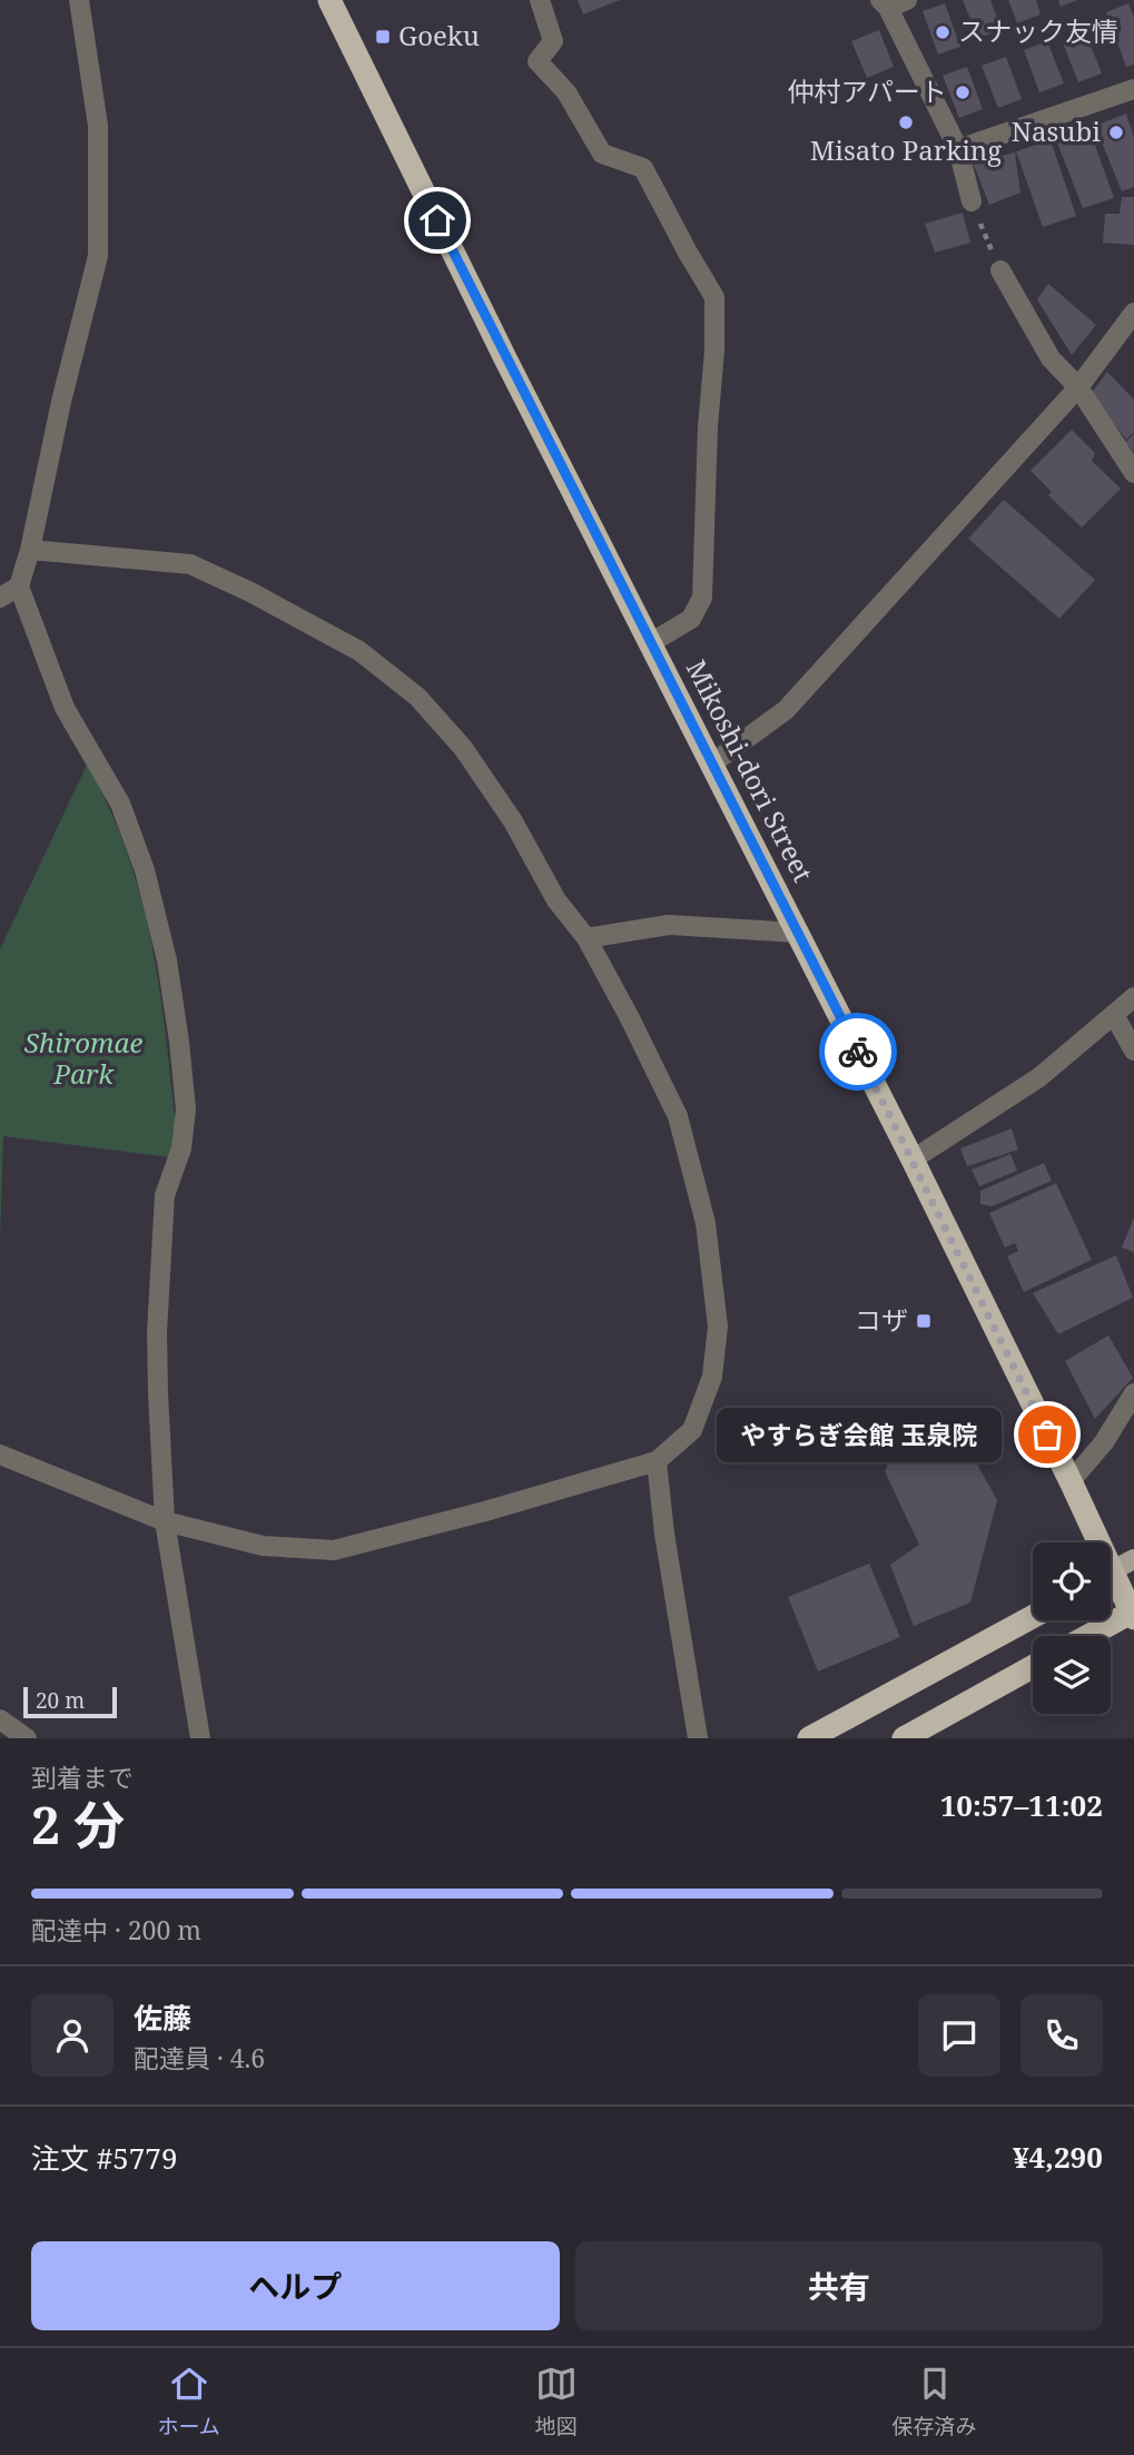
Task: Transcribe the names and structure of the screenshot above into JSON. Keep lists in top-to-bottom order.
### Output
{
  "streets": {
    "highway": ["Mikoshi-dori Street"]
  },
  "parks": ["Shiromae Park"],
  "places": {
    "other": [
      "スナック友情",
      "仲村アパート",
      "Misato Parking",
      "Nasubi",
      "やすらぎ会館 玉泉院"
    ],
    "transit": ["Goeku", "コザ"]
  },
  "scale_bar": "20 m",
  "page": {
    "bubble": "やすらぎ会館 玉泉院",
    "scale": "20 m",
    "heading": ["2 分", "到着まで", "10:57–11:02"],
    "panel": [
      "佐藤",
      "配達員 · 4.6",
      "注文 #5779",
      "¥4,290"
    ],
    "bar": "配達中 · 200 m",
    "buttons": ["ヘルプ", "共有"],
    "tabs": ["ホーム", "地図", "保存済み"]
  }
}
